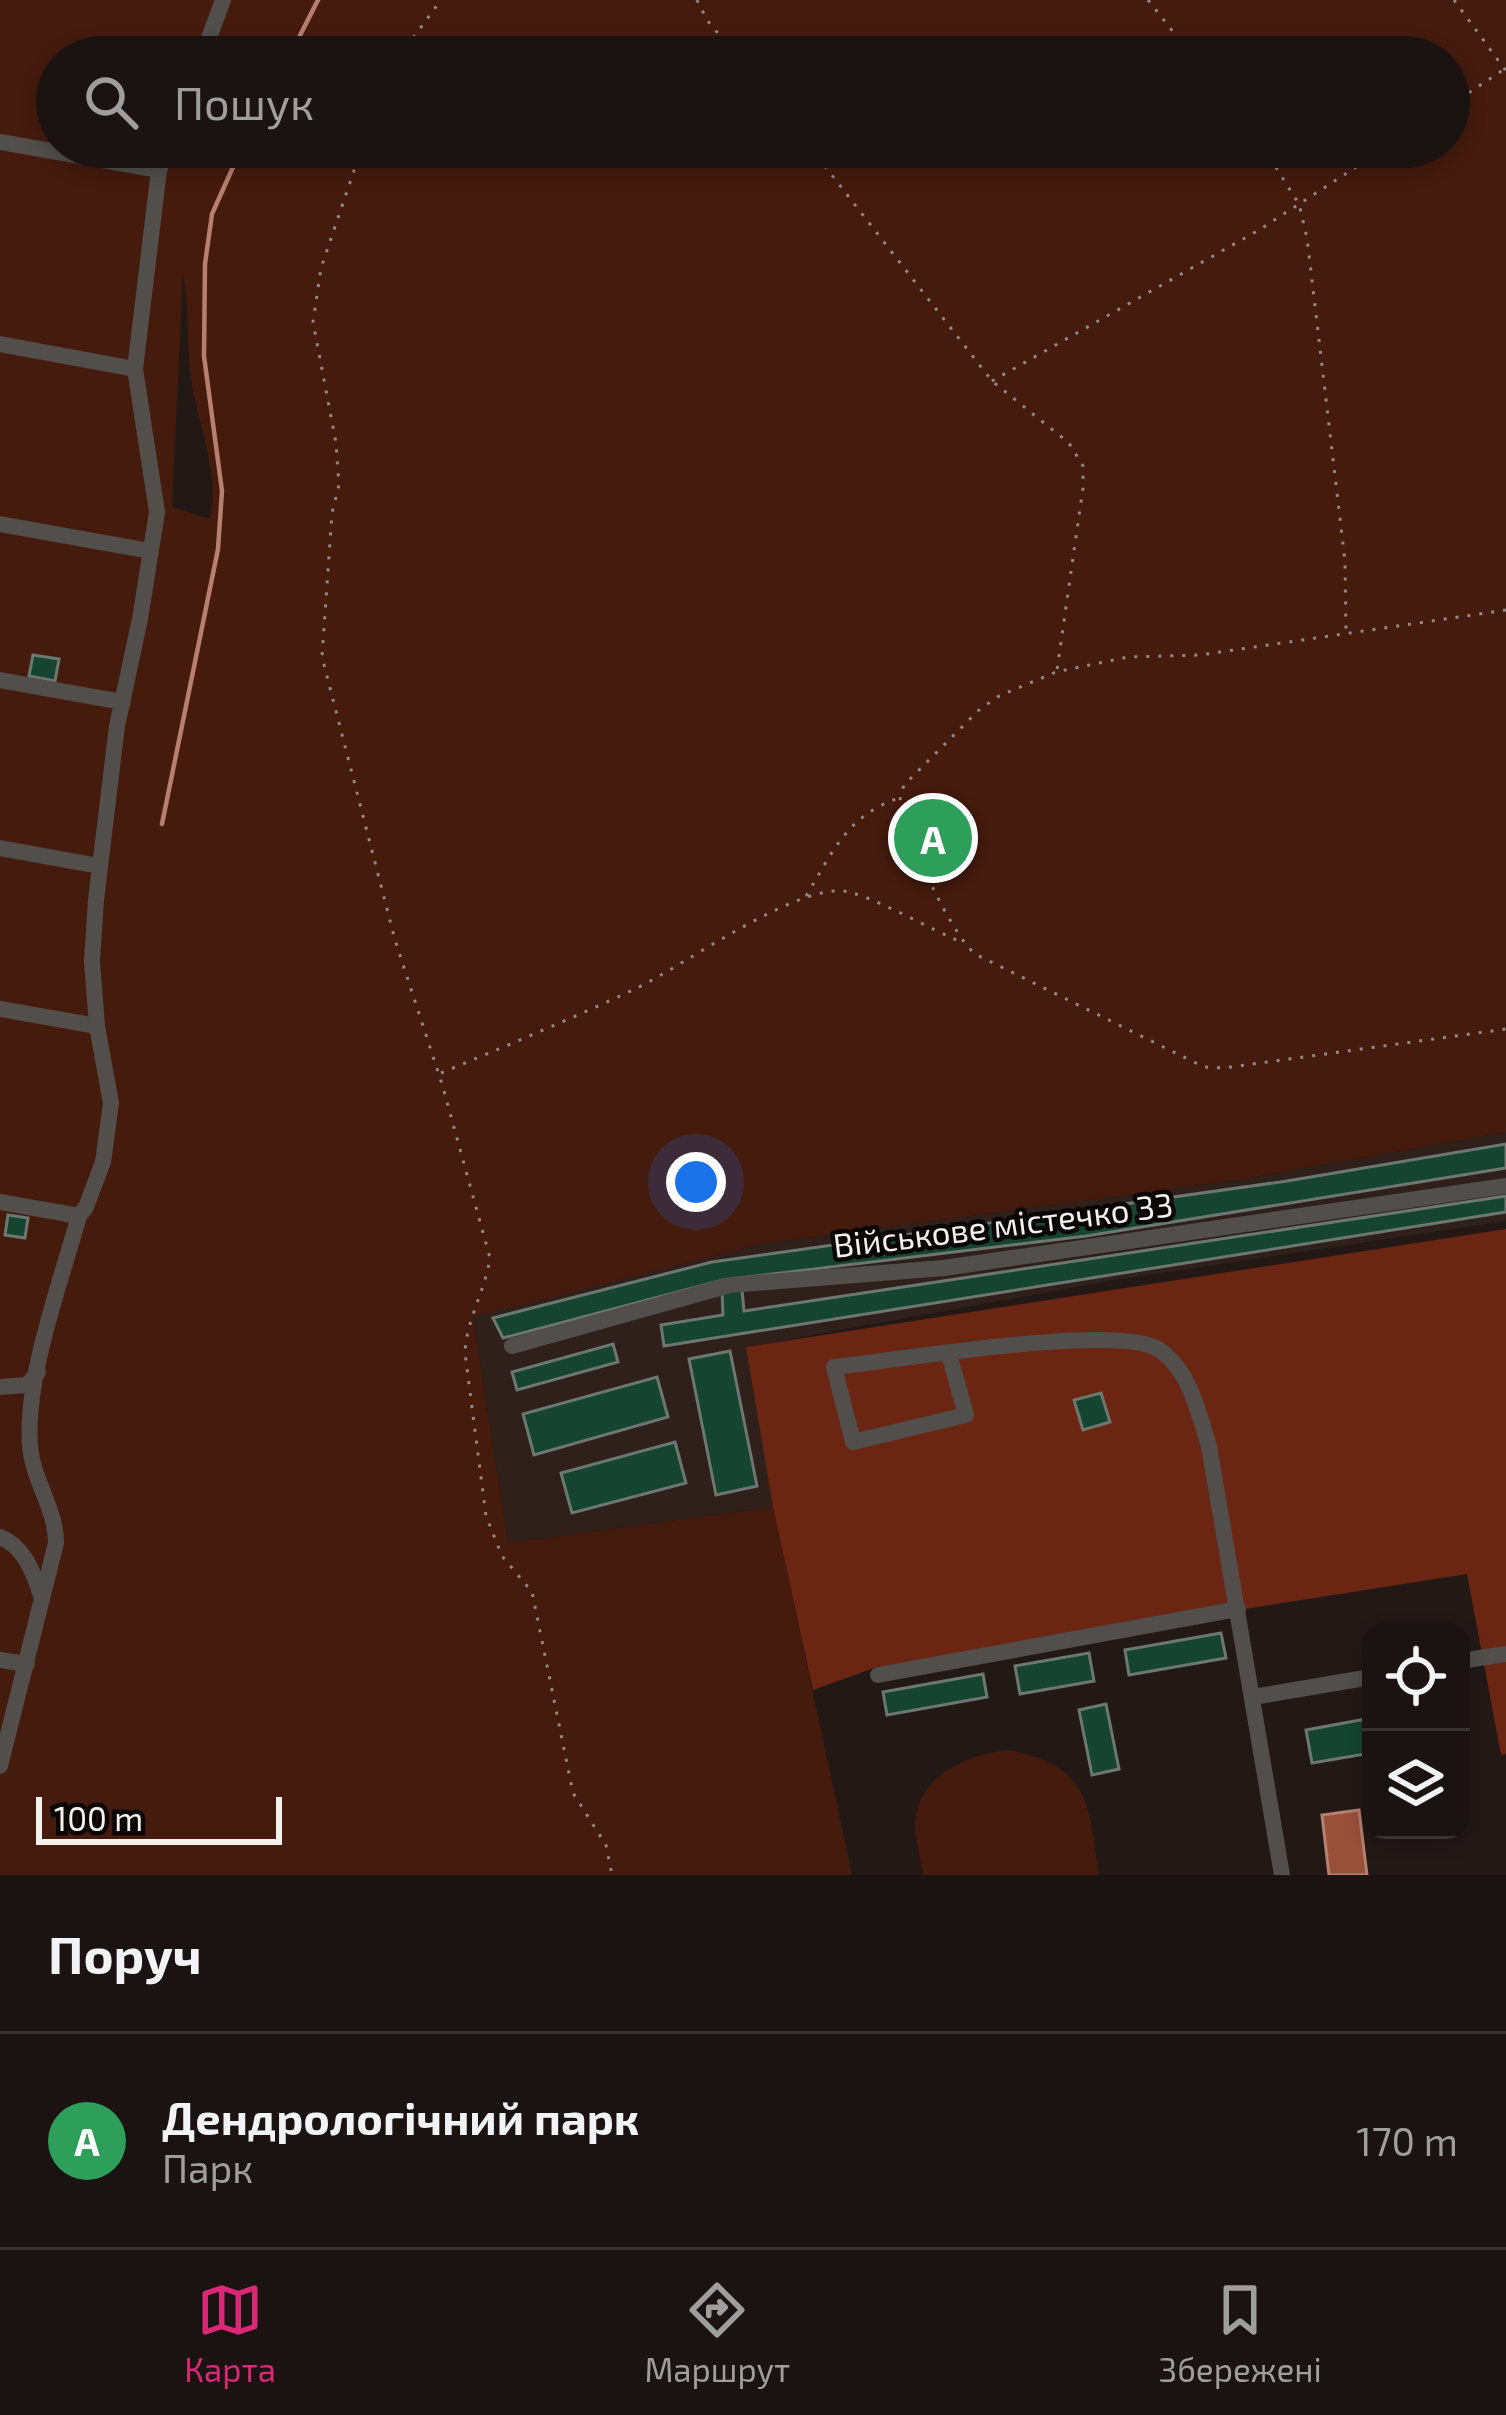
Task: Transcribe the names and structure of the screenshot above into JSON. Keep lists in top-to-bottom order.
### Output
{
  "streets": {
    "street": ["Військове містечко 33"]
  },
  "scale_bar": "100 m",
  "page": {
    "search": "Пошук",
    "pins": "A",
    "scale": "100 m",
    "heading": "Поруч",
    "list": [
      {
        "mark": "A",
        "name": "Дендрологічний парк",
        "note": "Парк",
        "value": "170 m"
      }
    ],
    "nav": ["Карта", "Маршрут", "Збережені"]
  }
}
